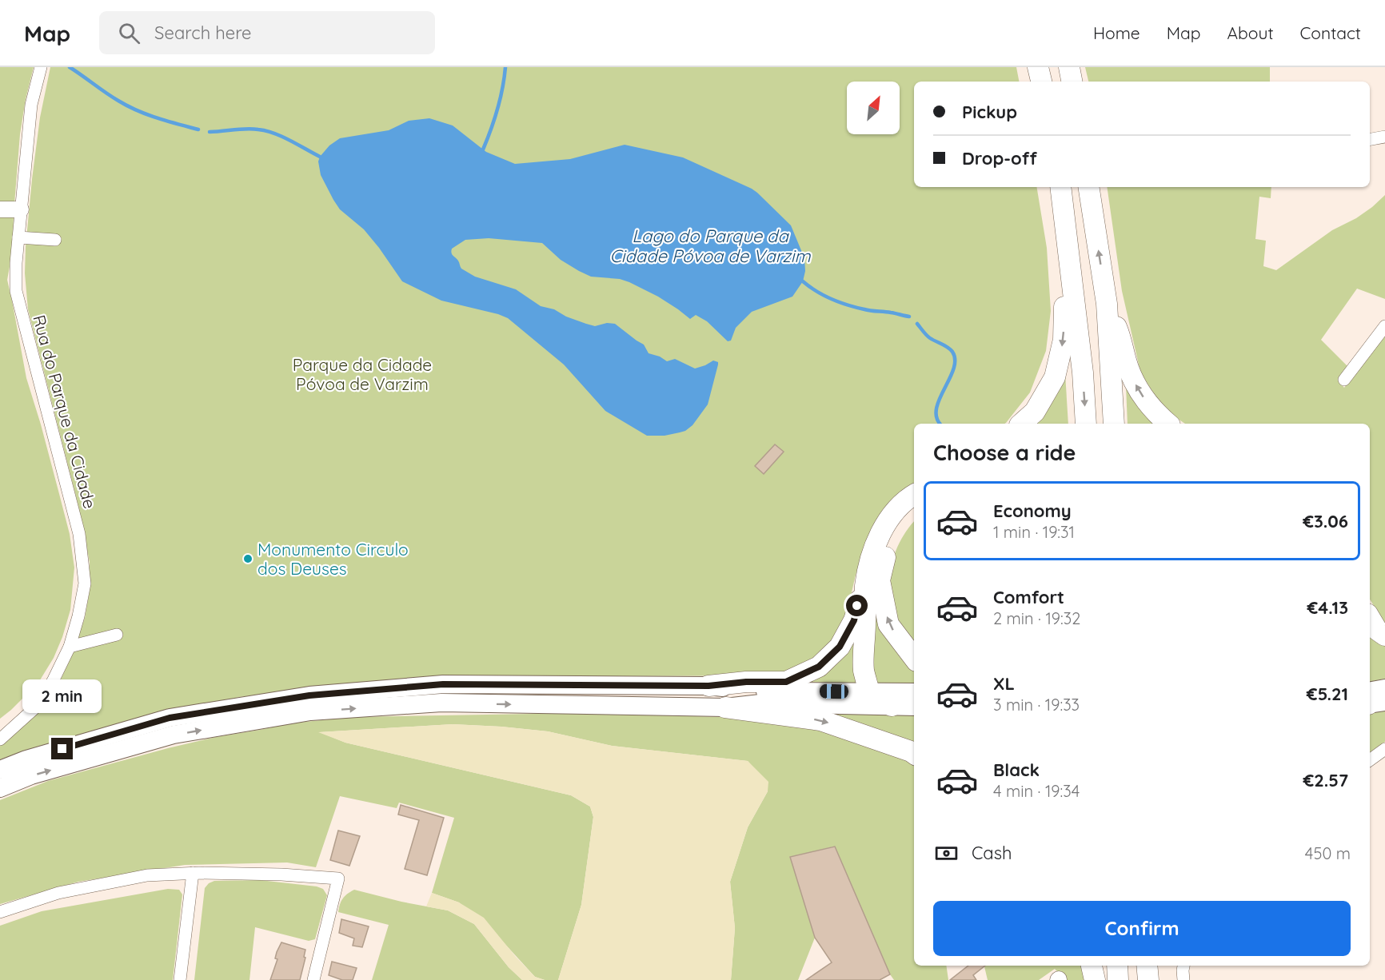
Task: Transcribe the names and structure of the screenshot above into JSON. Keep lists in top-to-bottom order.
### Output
{
  "streets": {
    "street": ["Rua do Parque da Cidade"]
  },
  "water": ["Lago do Parque da Cidade Póvoa de Varzim"],
  "parks": ["Parque da Cidade Póvoa de Varzim"],
  "places": ["Monumento Circulo dos Deuses"],
  "north": "top right",
  "page": {
    "header": "Map",
    "search": "Search here",
    "nav": [
      "Home",
      "Map",
      "About",
      "Contact"
    ],
    "banner": ["Pickup", "Drop-off"],
    "heading": "Choose a ride",
    "list": [
      {
        "name": "Economy",
        "note": "1 min · 19:31",
        "value": "€3.06"
      },
      {
        "name": "Comfort",
        "note": "2 min · 19:32",
        "value": "€4.13"
      },
      {
        "name": "XL",
        "note": "3 min · 19:33",
        "value": "€5.21"
      },
      {
        "name": "Black",
        "note": "4 min · 19:34",
        "value": "€2.57"
      }
    ],
    "bubble": "2 min",
    "pay": ["Cash", "450 m"],
    "buttons": "Confirm"
  }
}
